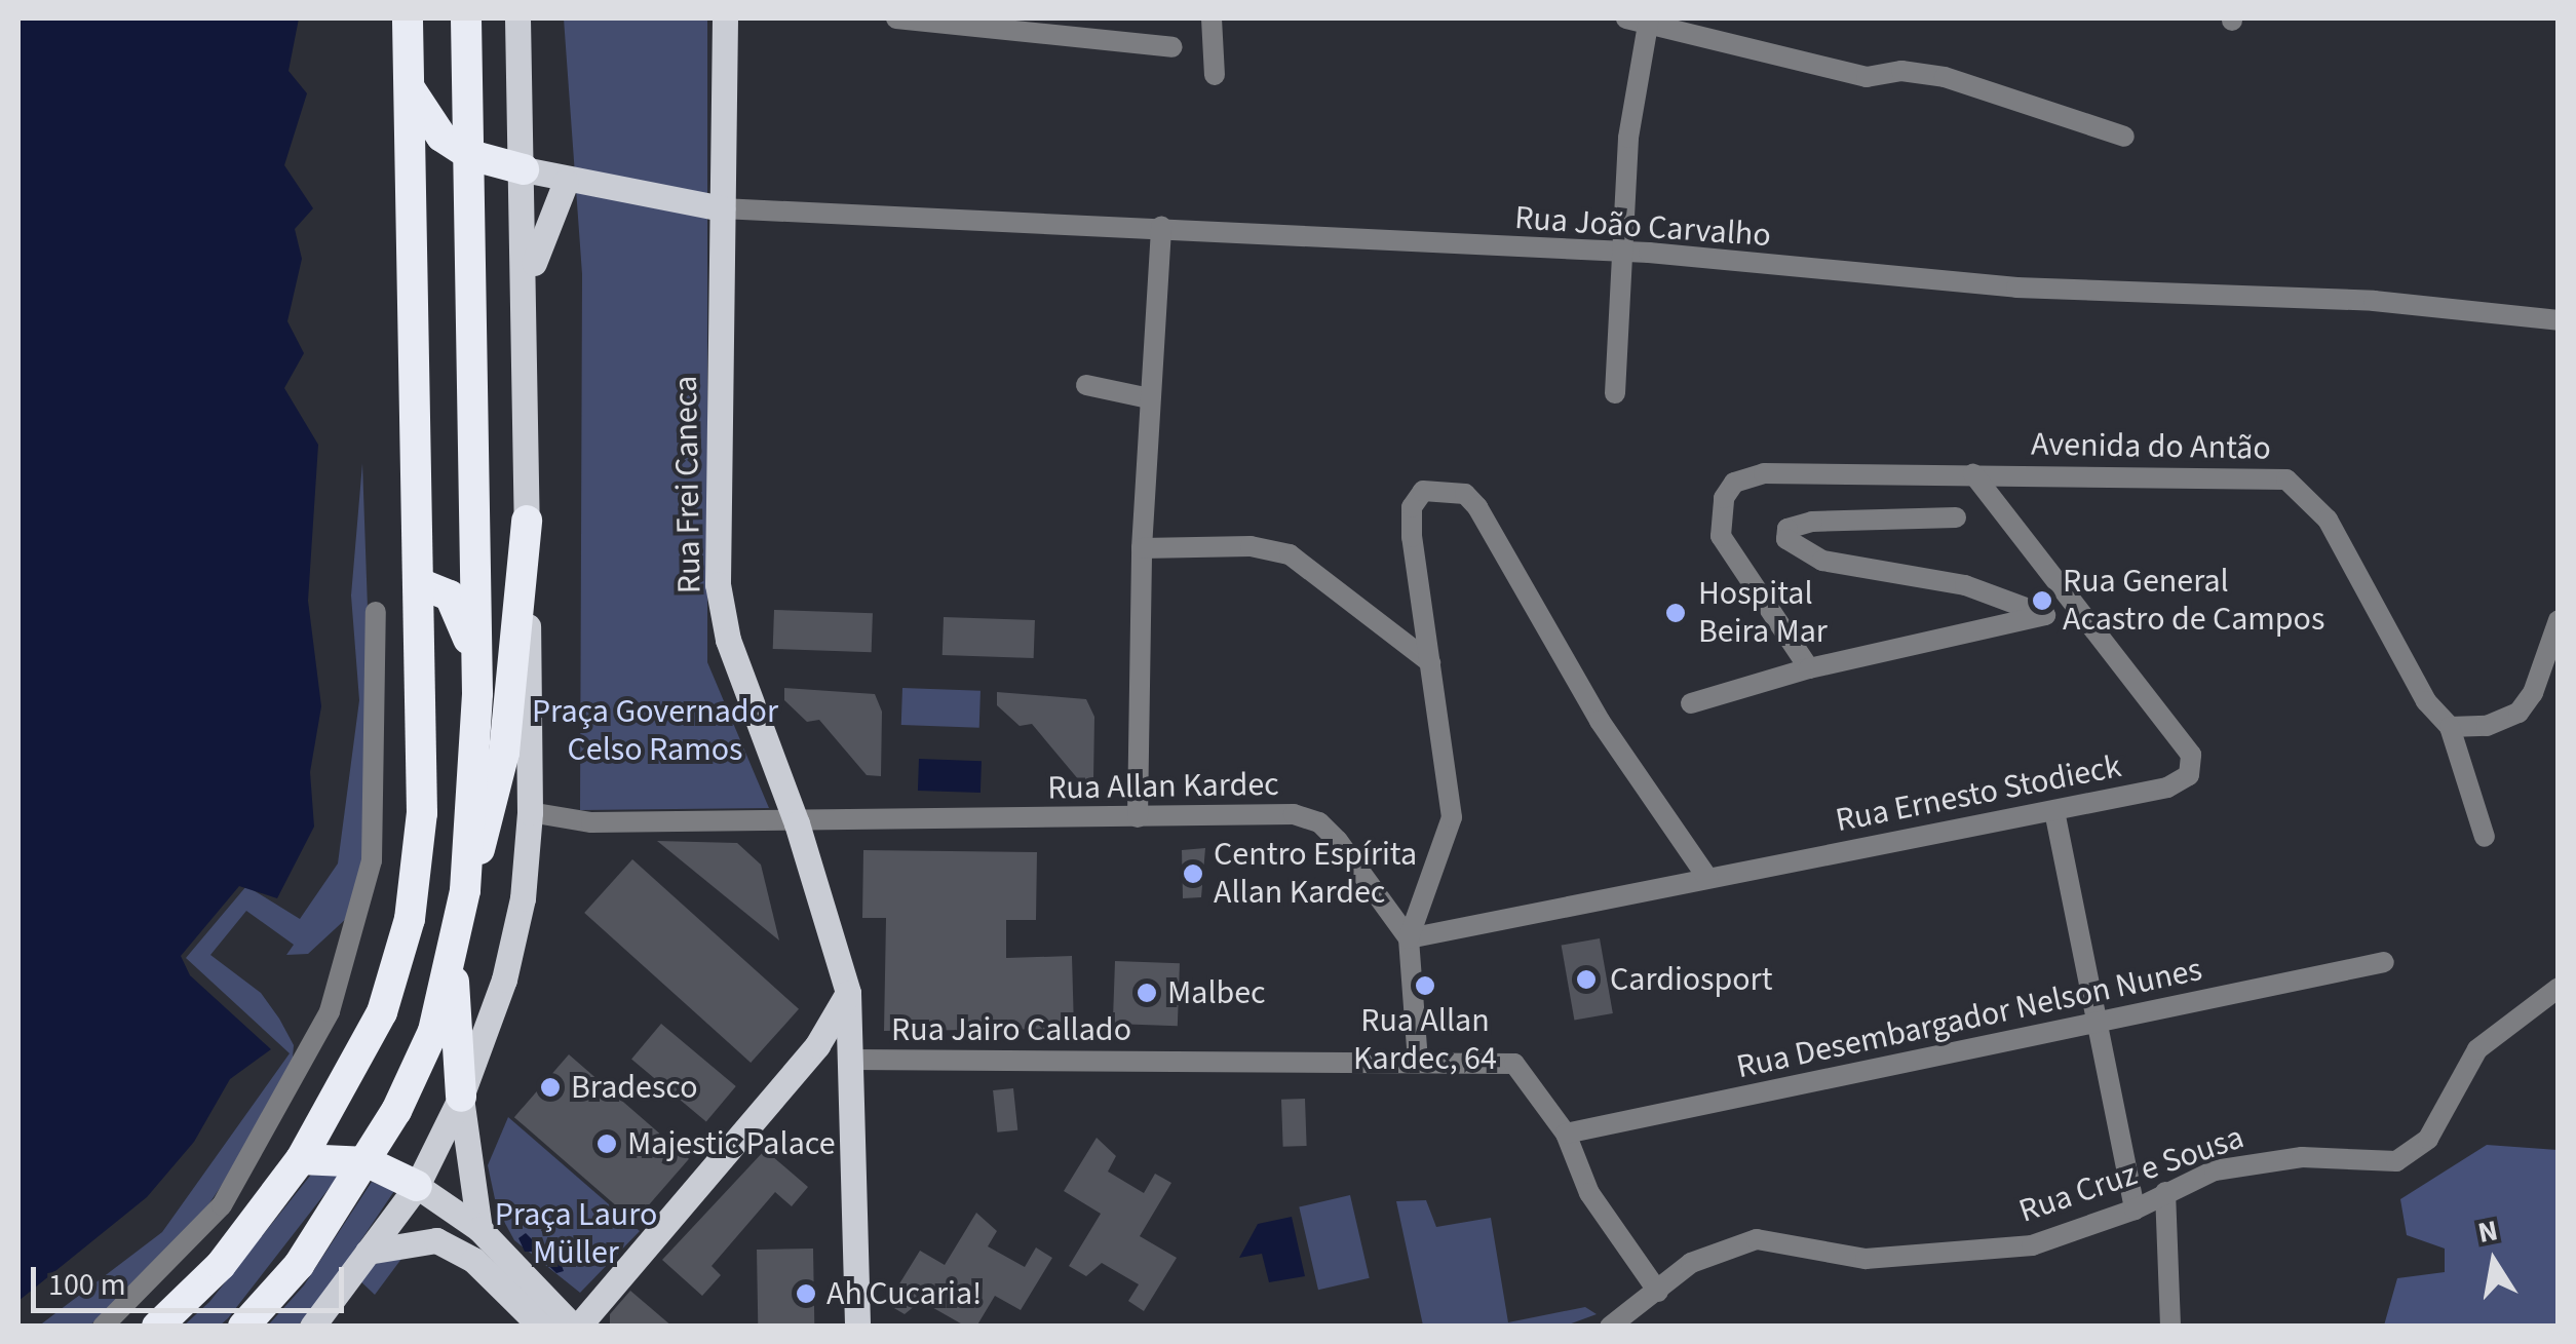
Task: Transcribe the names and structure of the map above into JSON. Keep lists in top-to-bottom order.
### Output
{
  "streets": {
    "main road": ["Rua Frei Caneca"],
    "street": [
      "Rua João Carvalho",
      "Avenida do Antão",
      "Rua Allan Kardec",
      "Rua Ernesto Stodieck",
      "Rua Desembargador Nelson Nunes",
      "Rua Jairo Callado",
      "Rua Cruz e Sousa"
    ]
  },
  "crossings": [
    ["Rua João Carvalho", "Rua Frei Caneca"],
    ["Avenida do Antão", "Rua Ernesto Stodieck"],
    ["Rua Frei Caneca", "Rua Allan Kardec"],
    ["Rua Frei Caneca", "Rua Jairo Callado"],
    ["Rua Allan Kardec", "Rua Ernesto Stodieck"],
    ["Rua Desembargador Nelson Nunes", "Rua Jairo Callado"],
    ["Rua Jairo Callado", "Rua Cruz e Sousa"]
  ],
  "parks": ["Praça Governador Celso Ramos", "Praça Lauro Müller"],
  "places": [
    "Rua General Acastro de Campos",
    "Hospital Beira Mar",
    "Centro Espírita Allan Kardec",
    "Cardiosport",
    "Rua Allan Kardec, 64",
    "Malbec",
    "Bradesco",
    "Majestic Palace",
    "Ah Cucaria!"
  ],
  "scale_bar": "100 m",
  "north": "top"
}
